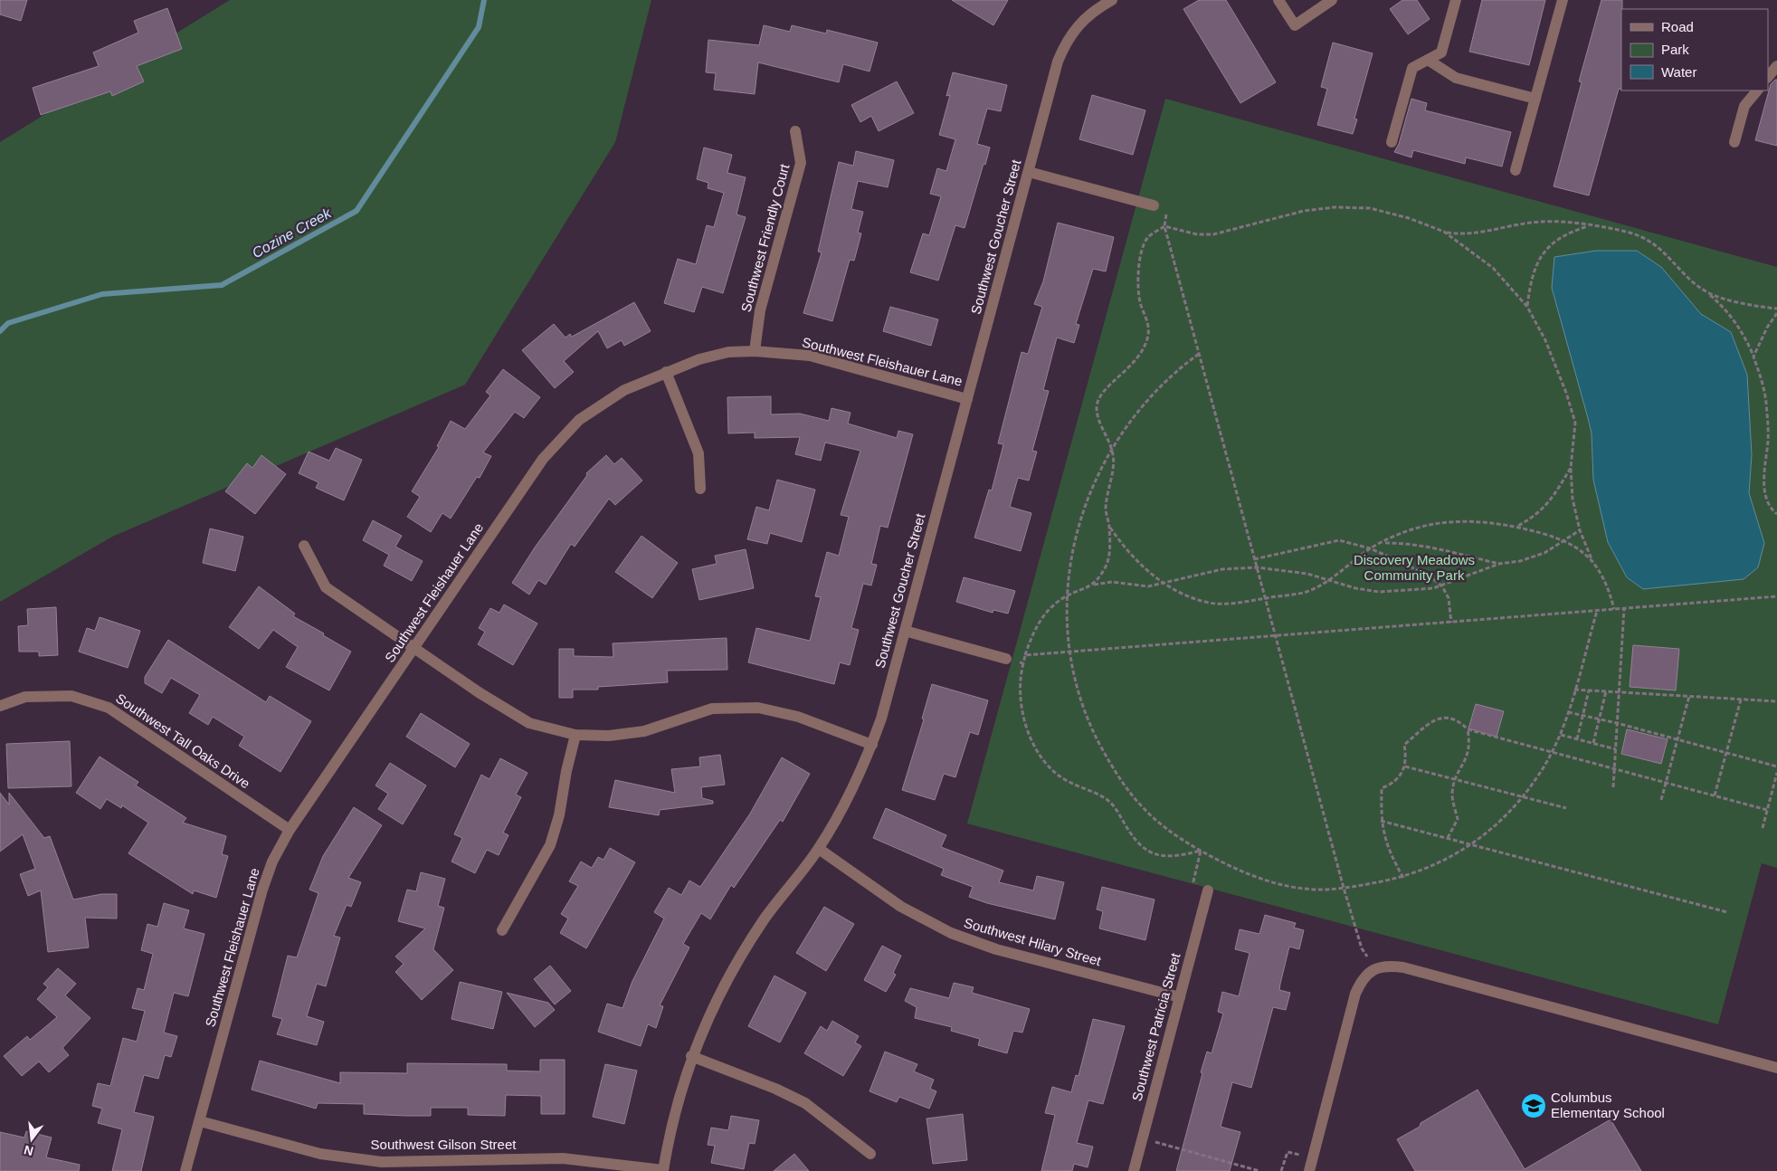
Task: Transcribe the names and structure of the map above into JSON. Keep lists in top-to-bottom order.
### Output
{
  "streets": {
    "street": [
      "Southwest Goucher Street",
      "Southwest Friendly Court",
      "Southwest Fleishauer Lane",
      "Southwest Tall Oaks Drive",
      "Southwest Hilary Street",
      "Southwest Patricia Street",
      "Southwest Gilson Street"
    ]
  },
  "crossings": [
    ["Southwest Goucher Street", "Southwest Fleishauer Lane"],
    ["Southwest Goucher Street", "Southwest Hilary Street"],
    ["Southwest Goucher Street", "Southwest Gilson Street"],
    ["Southwest Friendly Court", "Southwest Fleishauer Lane"],
    ["Southwest Fleishauer Lane", "Southwest Tall Oaks Drive"],
    ["Southwest Fleishauer Lane", "Southwest Gilson Street"],
    ["Southwest Hilary Street", "Southwest Patricia Street"]
  ],
  "water": ["Cozine Creek"],
  "parks": ["Discovery Meadows Community Park"],
  "places": {
    "school or university": ["Columbus Elementary School"]
  },
  "legend": ["Road", "Park", "Water"],
  "north": "bottom"
}
